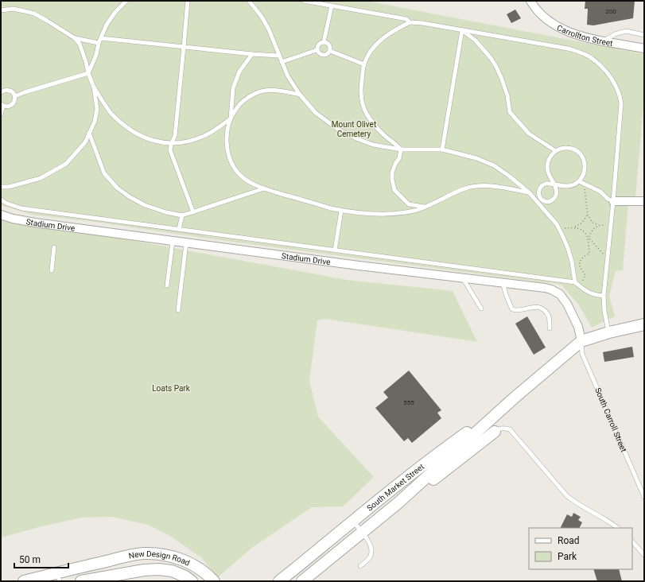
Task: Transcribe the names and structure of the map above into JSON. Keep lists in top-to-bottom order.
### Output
{
  "streets": {
    "main road": ["South Market Street", "New Design Road"],
    "street": ["Carrollton Street", "Stadium Drive"],
    "lane": ["South Carroll Street"]
  },
  "crossings": [
    ["Stadium Drive", "South Carroll Street"],
    ["Stadium Drive", "South Market Street"],
    ["South Carroll Street", "South Market Street"]
  ],
  "parks": ["Mount Olivet Cemetery", "Loats Park"],
  "house_numbers": ["200", "555"],
  "legend": ["Road", "Park"],
  "scale_bar": "50 m"
}
